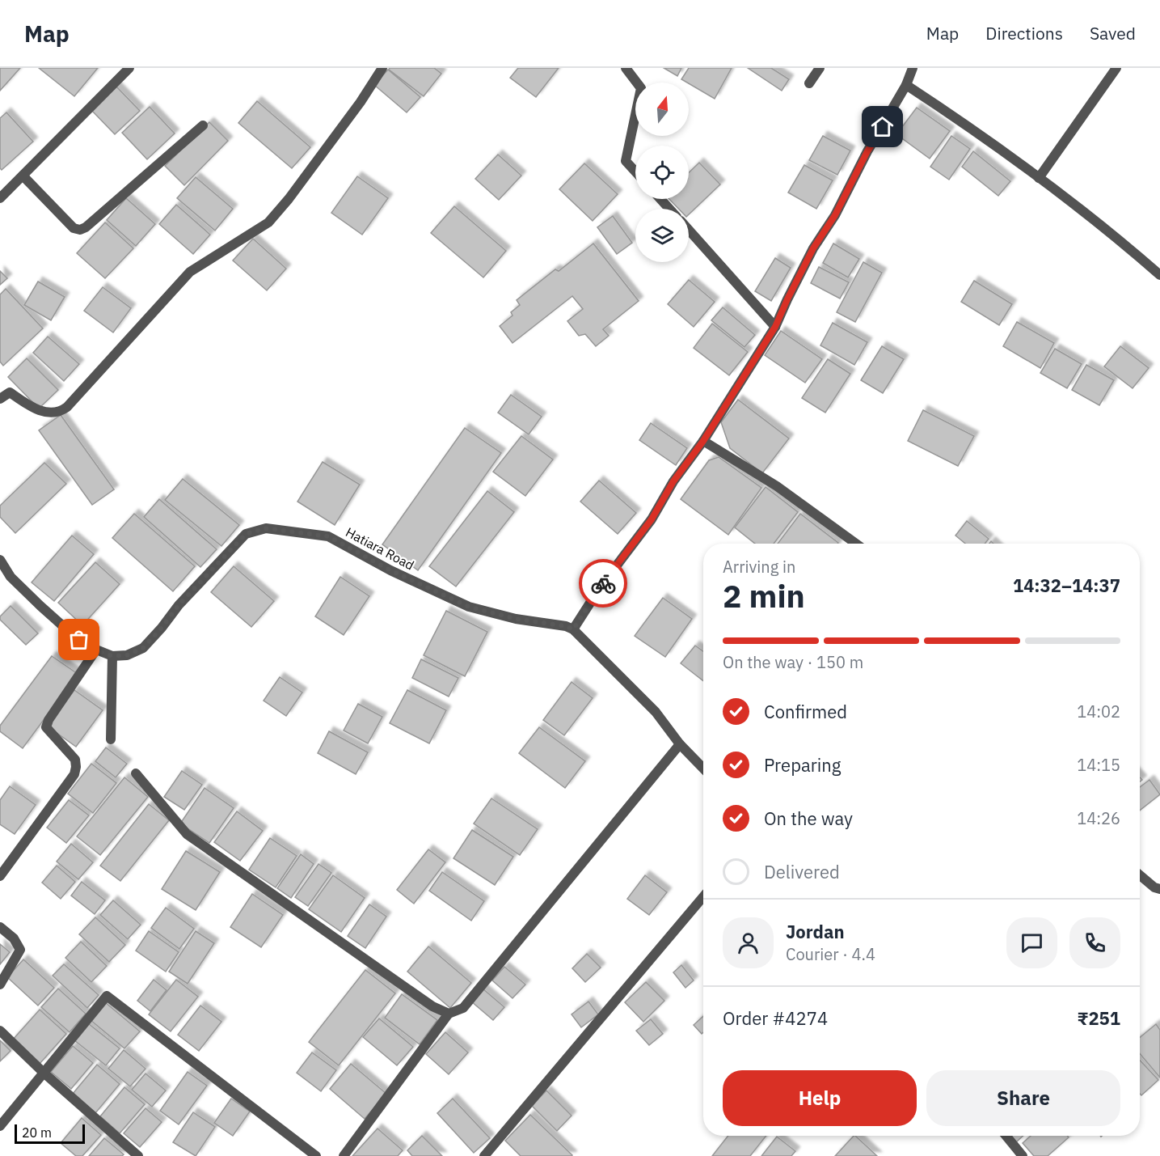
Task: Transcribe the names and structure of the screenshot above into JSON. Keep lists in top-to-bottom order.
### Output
{
  "streets": {
    "street": ["Hatiara Road"]
  },
  "scale_bar": "20 m",
  "north": "top",
  "page": {
    "header": "Map",
    "nav": ["Map", "Directions", "Saved"],
    "heading": ["2 min", "Arriving in", "14:32–14:37"],
    "panel": [
      "Jordan",
      "Courier · 4.4",
      "Order #4274",
      "₹251"
    ],
    "bar": "On the way · 150 m",
    "list": [
      ["Confirmed", "14:02"],
      ["Preparing", "14:15"],
      ["On the way", "14:26"],
      "Delivered"
    ],
    "buttons": ["Help", "Share"],
    "scale": "20 m"
  }
}
